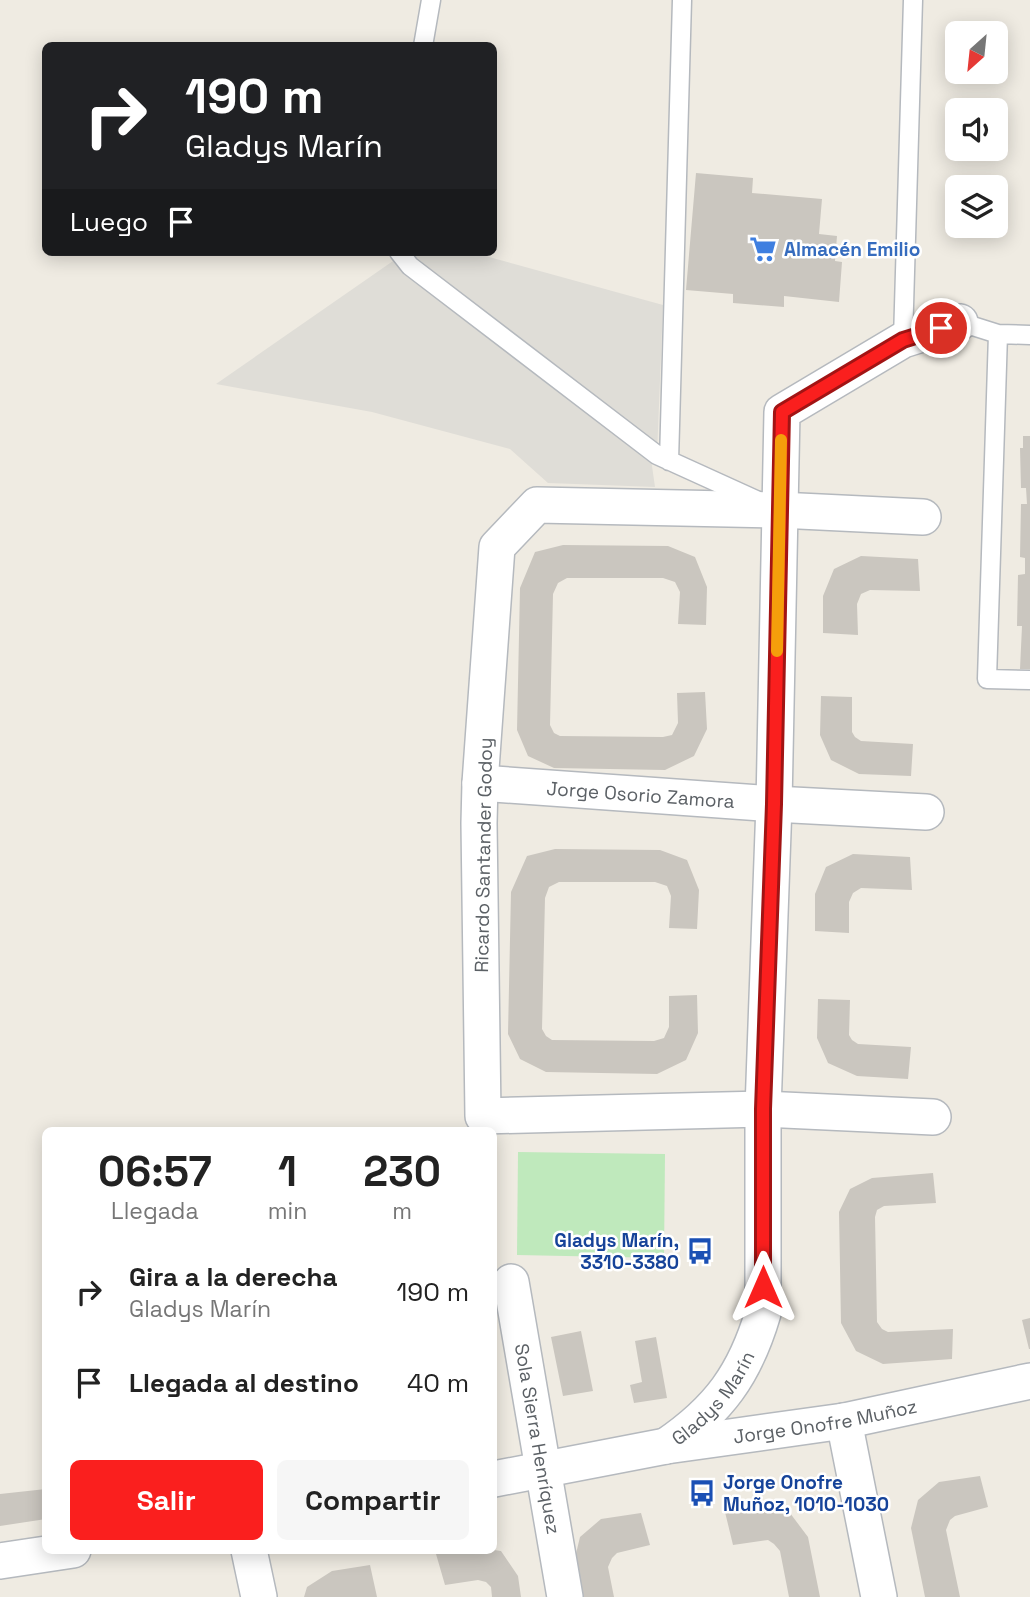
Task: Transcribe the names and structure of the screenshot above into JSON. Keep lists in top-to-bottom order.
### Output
{
  "streets": {
    "street": [
      "Jorge Osorio Zamora",
      "Ricardo Santander Godoy",
      "Gladys Marín",
      "Jorge Onofre Muñoz",
      "Sola Sierra Henríquez"
    ]
  },
  "crossings": [
    ["Jorge Osorio Zamora", "Ricardo Santander Godoy"],
    ["Jorge Osorio Zamora", "Gladys Marín"],
    ["Ricardo Santander Godoy", "Gladys Marín"],
    ["Gladys Marín", "Jorge Onofre Muñoz"],
    ["Jorge Onofre Muñoz", "Sola Sierra Henríquez"]
  ],
  "places": {
    "supermarket": ["Almacén Emilio"],
    "bus stop": ["Gladys Marín, 3310-3380", "Jorge Onofre Muñoz, 1010-1030"]
  },
  "north": "bottom left",
  "page": {
    "turn": ["190 m", "Gladys Marín"],
    "then": "Luego",
    "eta": [
      "06:57",
      "Llegada",
      "1",
      "min",
      "230",
      "m"
    ],
    "list": [
      {
        "name": "Gira a la derecha",
        "note": "Gladys Marín",
        "value": "190 m"
      },
      {
        "name": "Llegada al destino",
        "value": "40 m"
      }
    ],
    "buttons": ["Salir", "Compartir"]
  }
}
